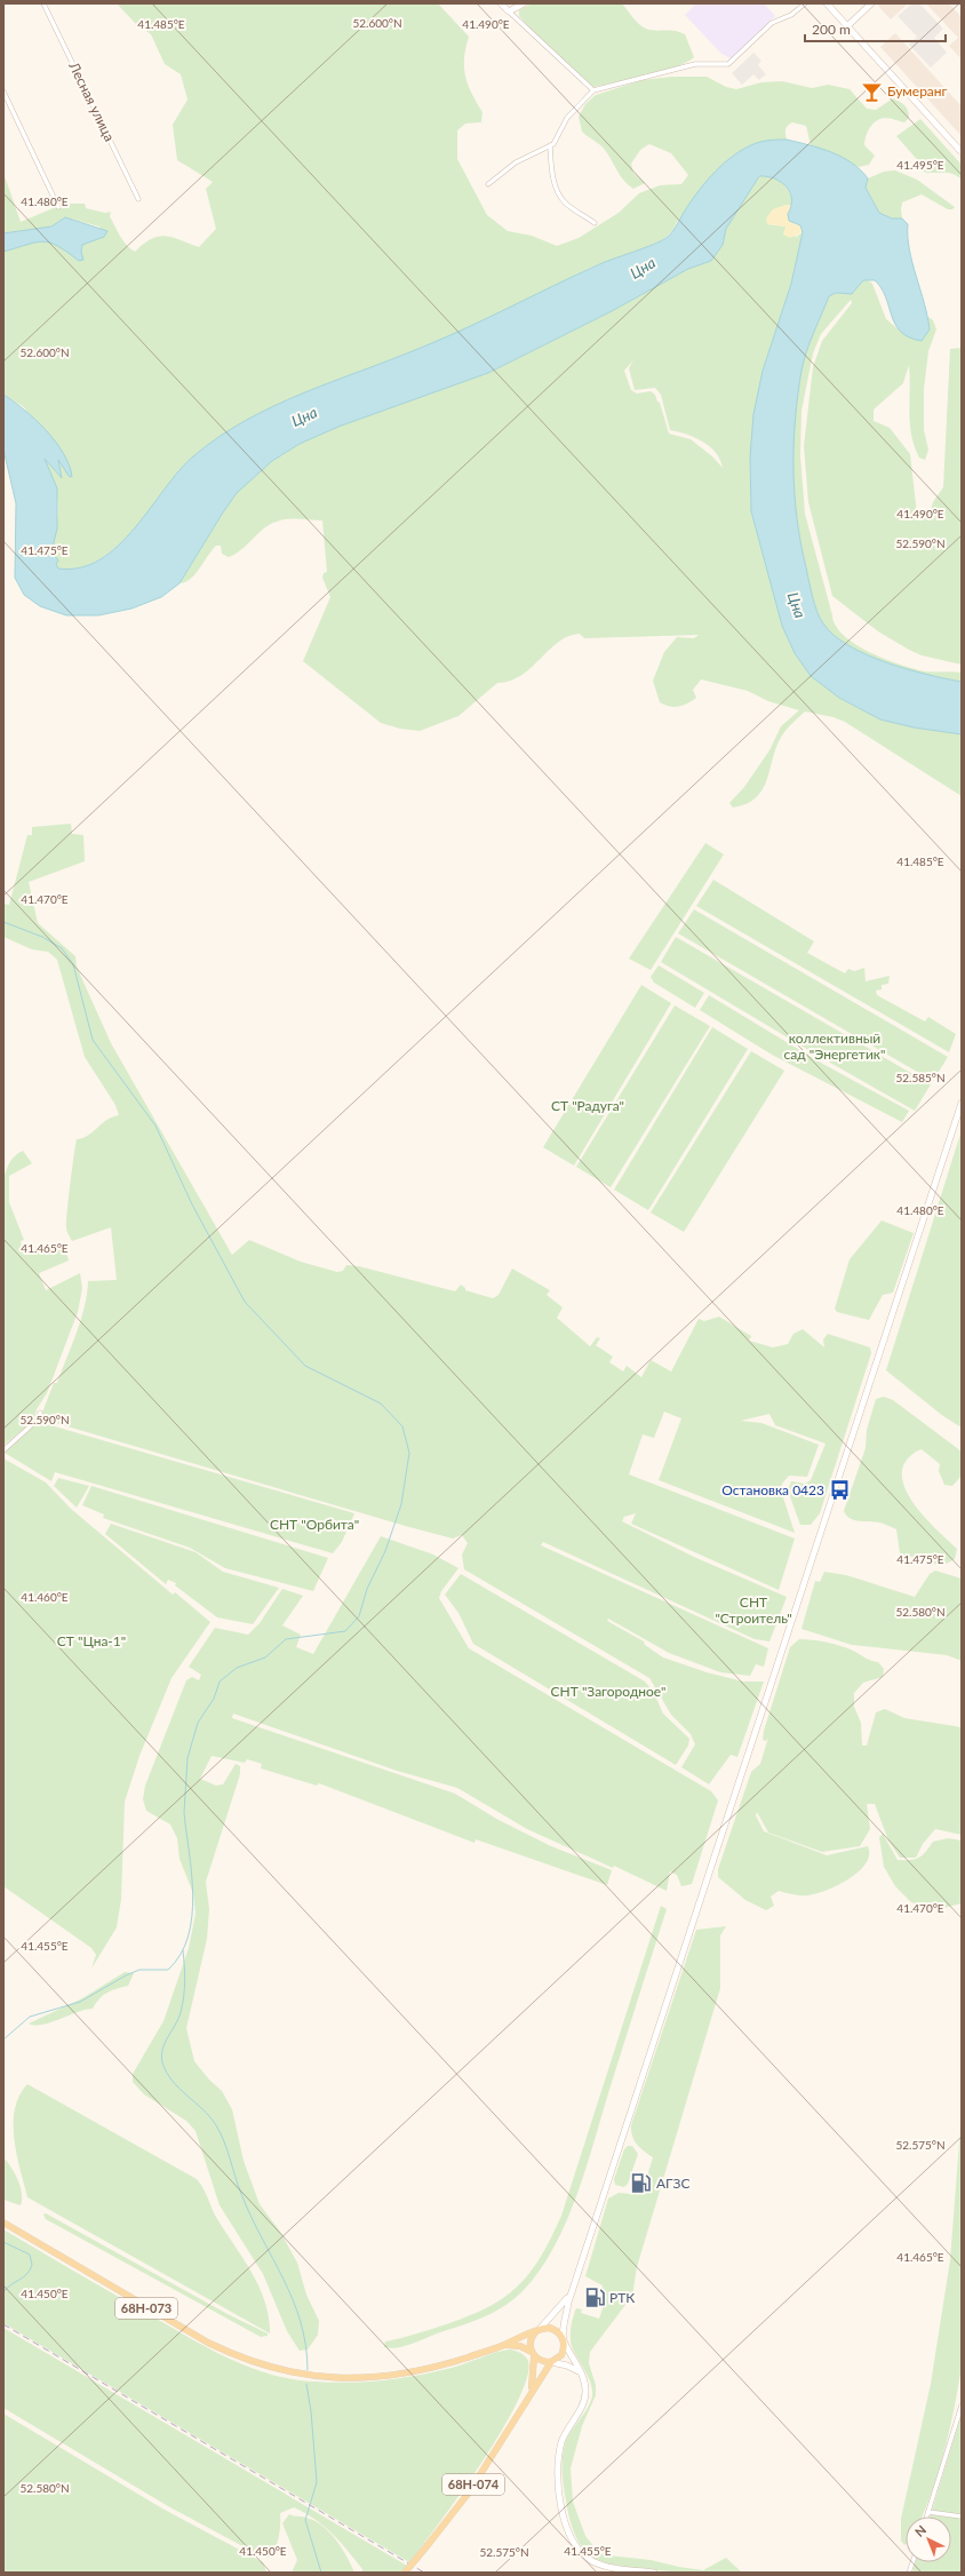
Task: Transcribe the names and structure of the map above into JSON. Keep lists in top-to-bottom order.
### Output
{
  "streets": {
    "main road": ["68Н-073", "68Н-074"],
    "street": ["Лесная улица"]
  },
  "crossings": [
    ["68Н-073", "68Н-074"]
  ],
  "water": ["Цна"],
  "parks": [
    "коллективный сад \"Энергетик\"",
    "СТ \"Радуга\"",
    "CНТ \"Орбита\"",
    "CНТ \"Строитель\"",
    "СТ \"Цна-1\"",
    "СНТ \"Загородное\""
  ],
  "places": {
    "bar": ["Бумеранг"],
    "bus stop": ["Остановка 0423"],
    "fuel station": ["АГЗС", "РТК"]
  },
  "scale_bar": "200 m",
  "north": "top left",
  "coordinates": [
    "52.600°N",
    "41.485°E",
    "41.490°E",
    "41.495°E",
    "41.480°E",
    "52.590°N",
    "41.475°E",
    "41.470°E",
    "52.585°N",
    "41.465°E",
    "41.460°E",
    "52.580°N",
    "41.455°E",
    "52.575°N",
    "41.450°E"
  ]
}
